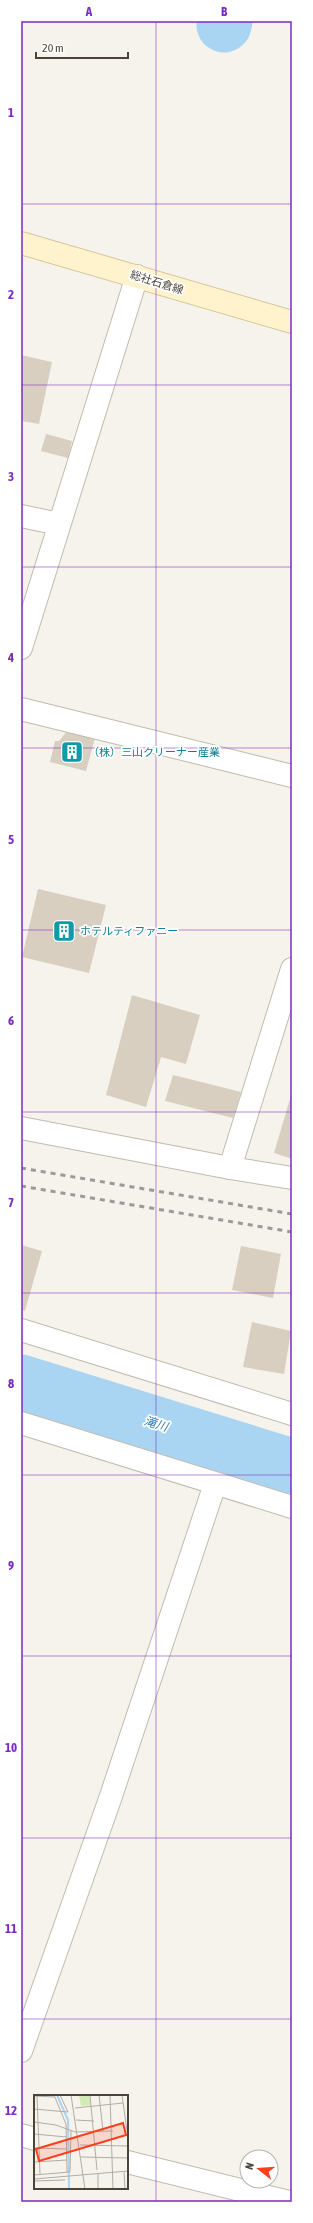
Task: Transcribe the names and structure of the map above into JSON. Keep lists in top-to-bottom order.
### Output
{
  "streets": {
    "main road": ["総社石倉線"]
  },
  "water": ["滝川"],
  "places": {
    "building": ["（株）三山クリーナー産業", "ホテルティファニー"]
  },
  "scale_bar": "20 m",
  "north": "left",
  "grid": {
    "columns": ["A", "B"],
    "rows": [
      "1",
      "2",
      "3",
      "4",
      "5",
      "6",
      "7",
      "8",
      "9",
      "10",
      "11",
      "12"
    ]
  }
}
